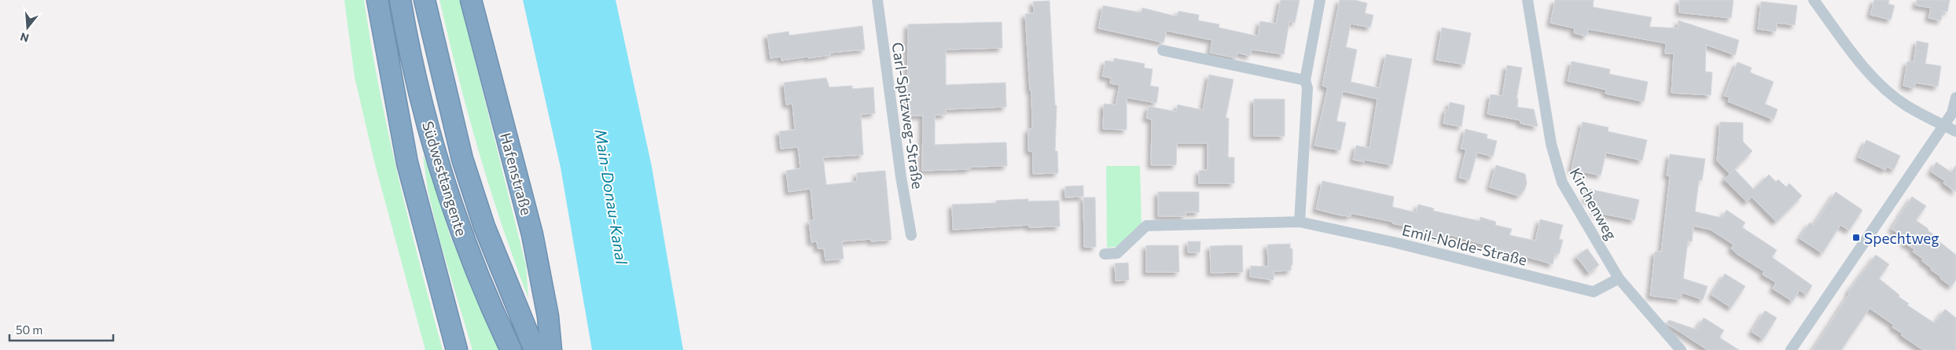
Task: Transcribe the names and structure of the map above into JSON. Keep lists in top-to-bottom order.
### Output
{
  "streets": {
    "highway": ["Hafenstraße", "Südwesttangente"],
    "street": ["Carl-Spitzweg-Straße", "Kirchenweg", "Emil-Nolde-Straße"]
  },
  "crossings": [
    ["Kirchenweg", "Emil-Nolde-Straße"]
  ],
  "water": ["Main-Donau-Kanal"],
  "places": {
    "transit": ["Spechtweg"]
  },
  "scale_bar": "50 m",
  "north": "bottom"
}
